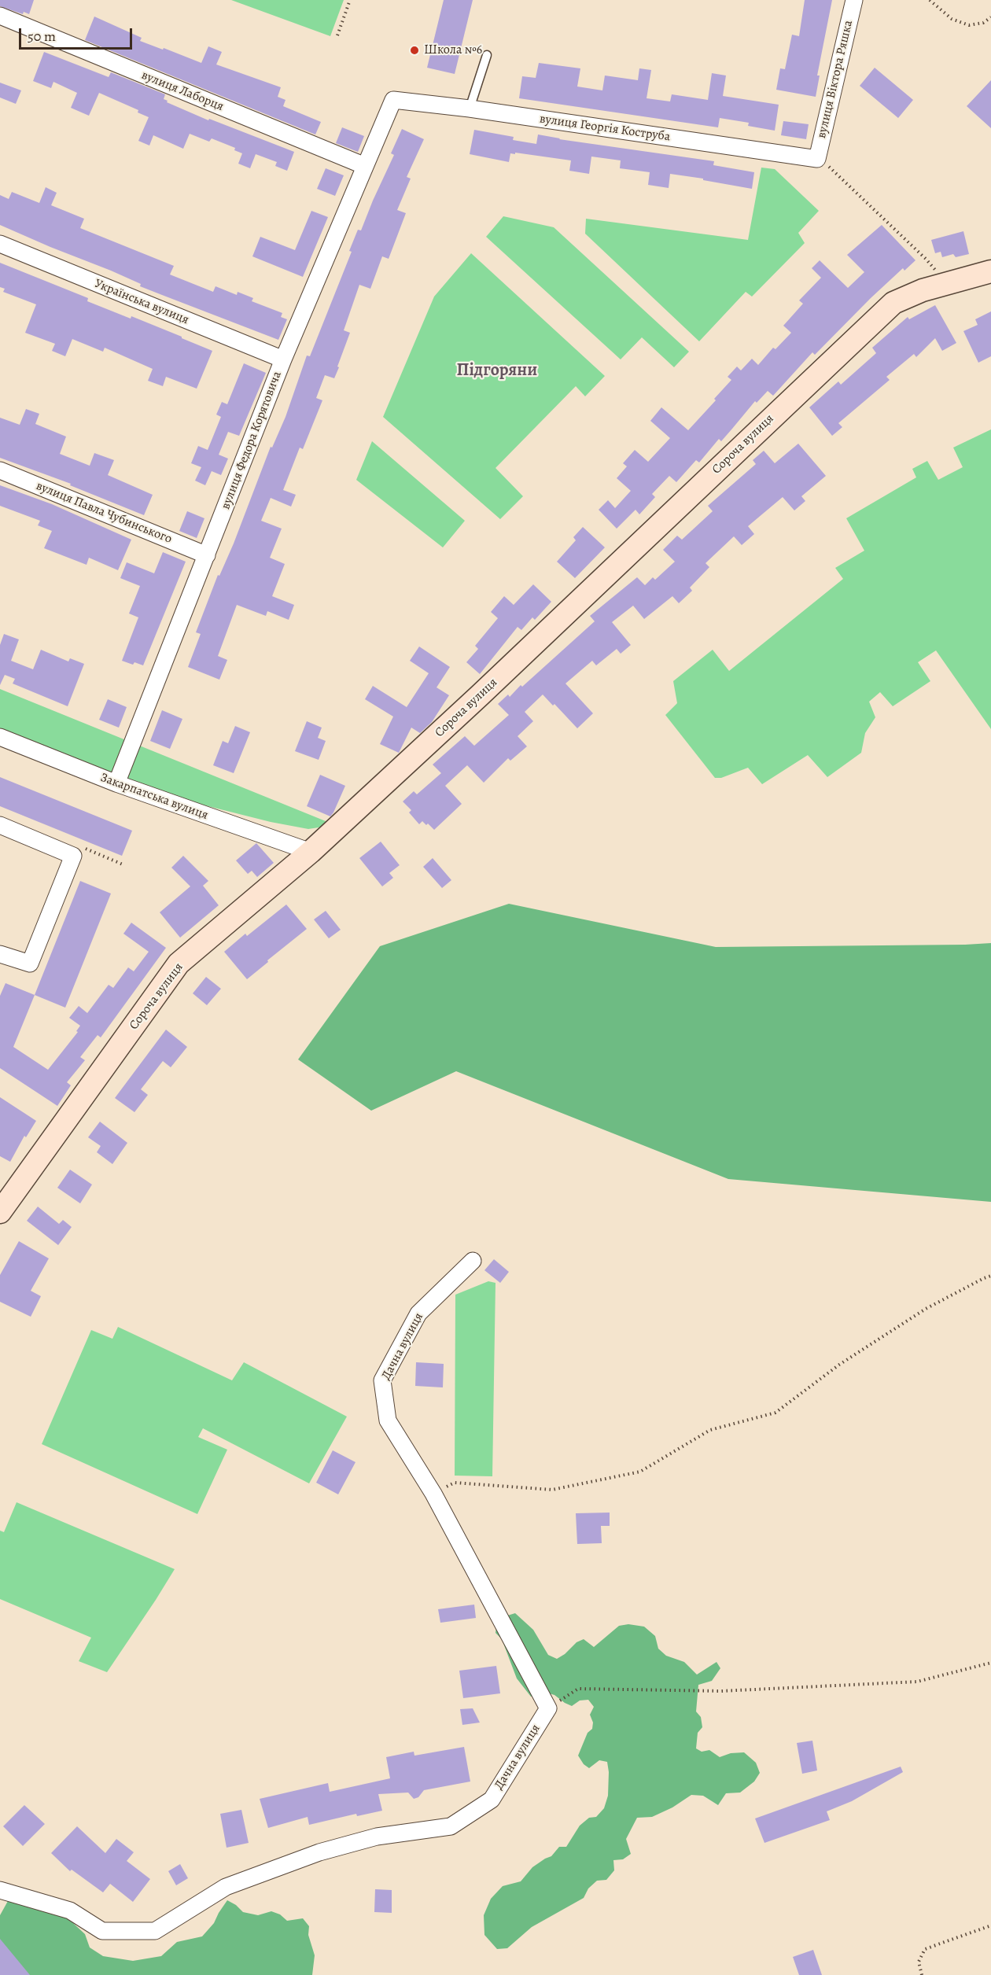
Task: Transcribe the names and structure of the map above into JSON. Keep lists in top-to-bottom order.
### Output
{
  "streets": {
    "main road": ["Сороча вулиця"],
    "street": [
      "вулиця Віктора Ряшка",
      "вулиця Лаборця",
      "вулиця Георгія Коструба",
      "Українська вулиця",
      "вулиця Федора Корятовича",
      "вулиця Павла Чубинського",
      "Закарпатська вулиця",
      "Дачна вулиця"
    ]
  },
  "crossings": [
    ["вулиця Віктора Ряшка", "вулиця Георгія Коструба"],
    ["вулиця Лаборця", "вулиця Федора Корятовича"],
    ["вулиця Георгія Коструба", "вулиця Федора Корятовича"],
    ["Українська вулиця", "вулиця Федора Корятовича"],
    ["вулиця Федора Корятовича", "вулиця Павла Чубинського"],
    ["вулиця Федора Корятовича", "Закарпатська вулиця"],
    ["Сороча вулиця", "Закарпатська вулиця"]
  ],
  "districts": ["Підгоряни"],
  "places": ["Школа №6"],
  "scale_bar": "50 m"
}
